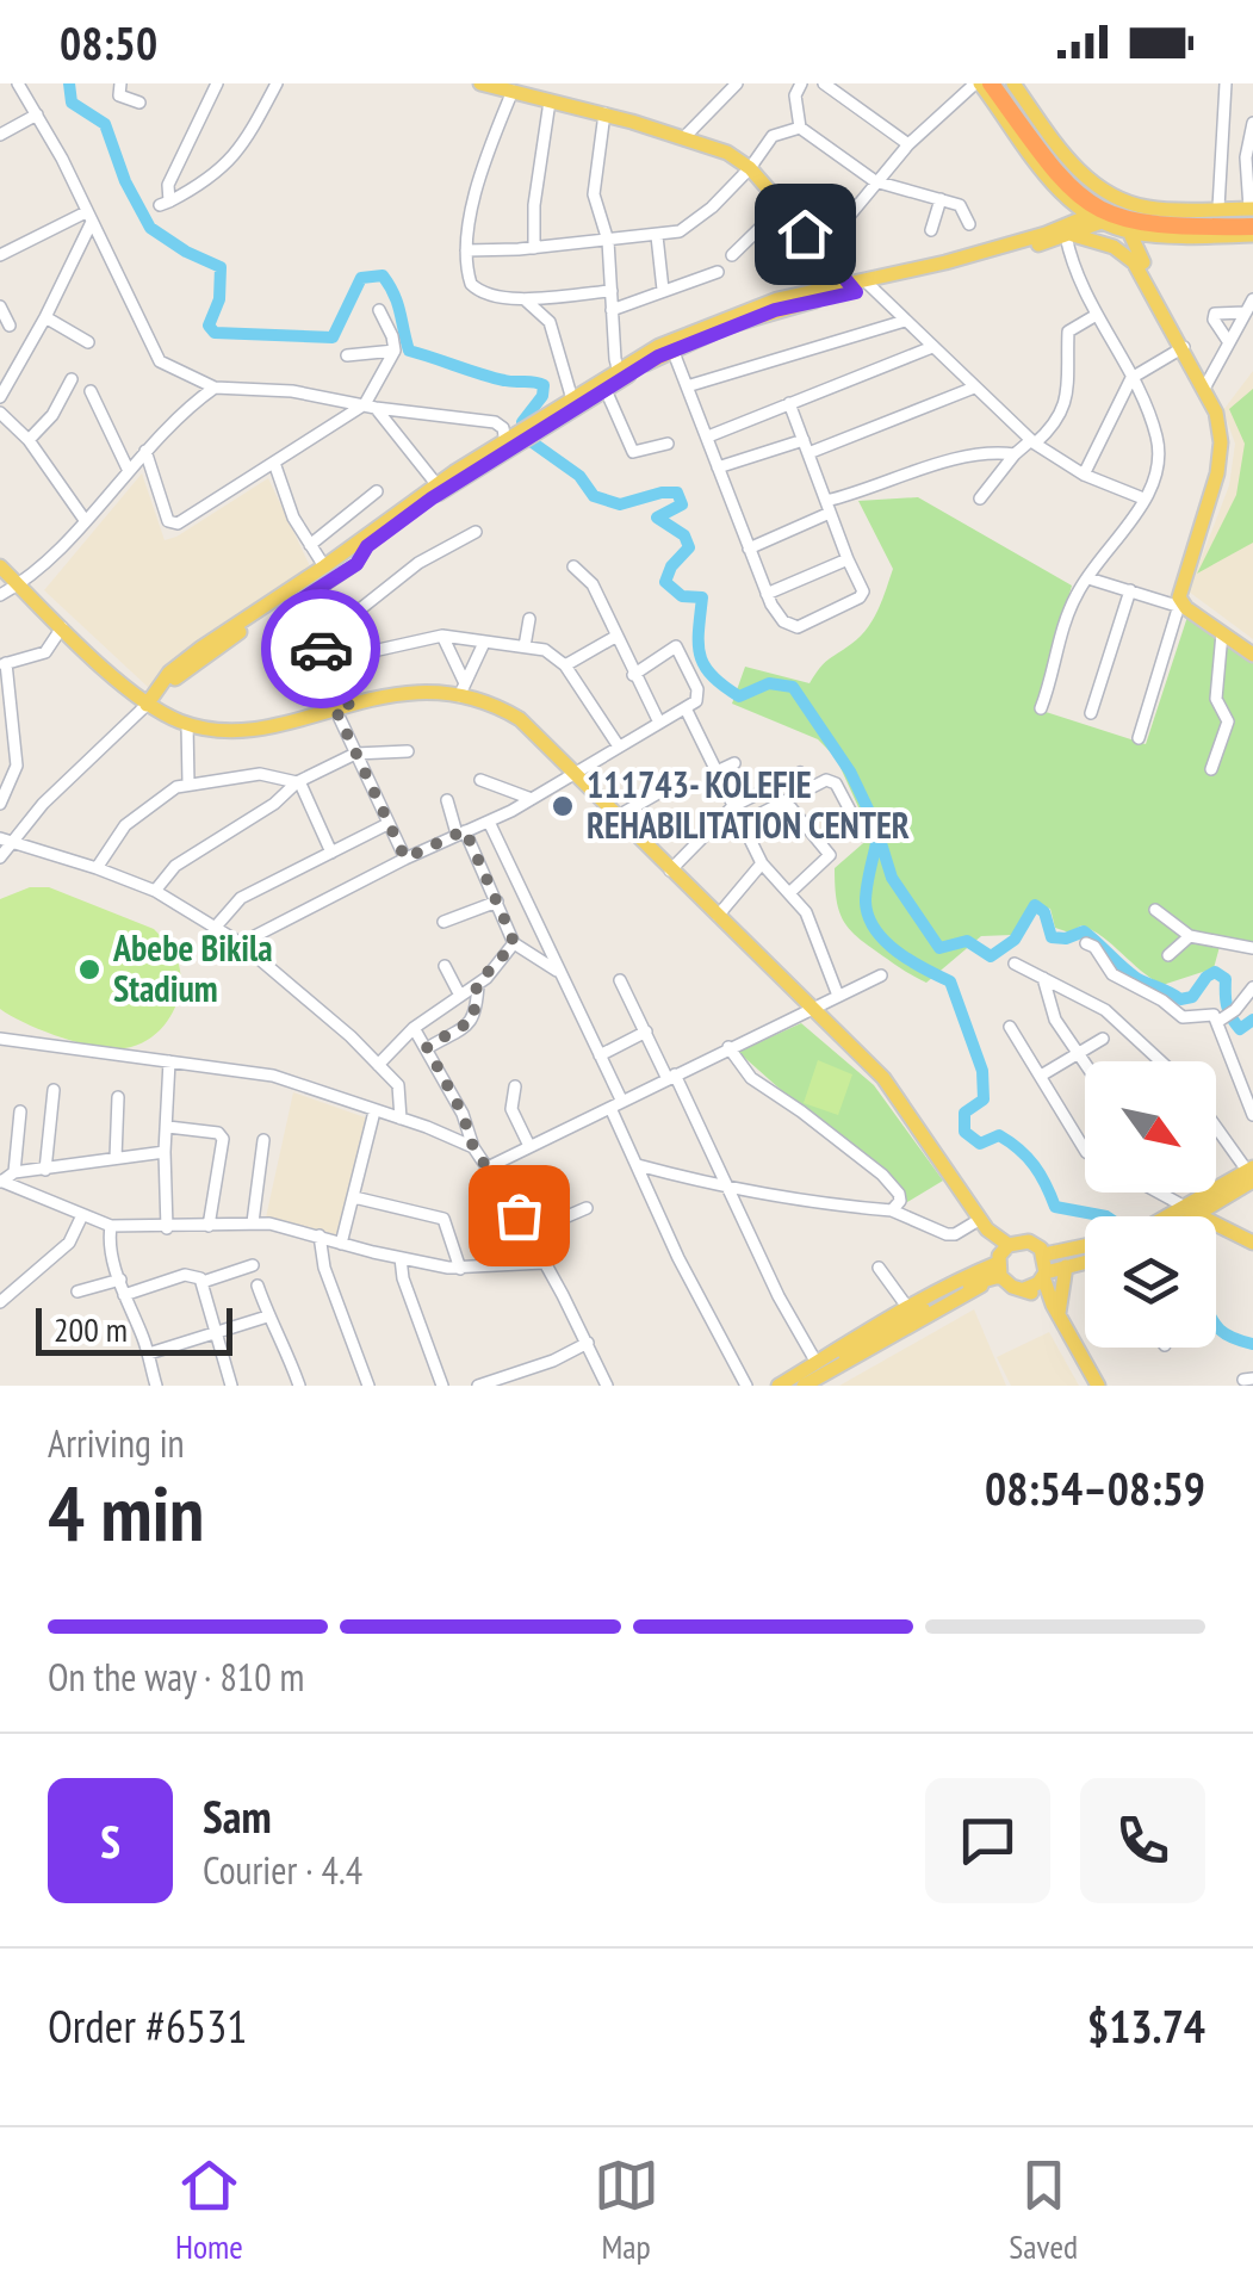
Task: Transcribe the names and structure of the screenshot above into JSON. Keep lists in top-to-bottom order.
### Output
{
  "places": ["111743- KOLEFIE REHABILITATION CENTER", "Abebe Bikila Stadium"],
  "scale_bar": "200 m",
  "north": "bottom right",
  "page": {
    "status": "08:50",
    "scale": "200 m",
    "heading": ["4 min", "Arriving in", "08:54–08:59"],
    "panel": [
      "Sam",
      "Courier · 4.4",
      "Order #6531",
      "$13.74"
    ],
    "bar": "On the way · 810 m",
    "round": "S",
    "tabs": ["Home", "Map", "Saved"]
  }
}
